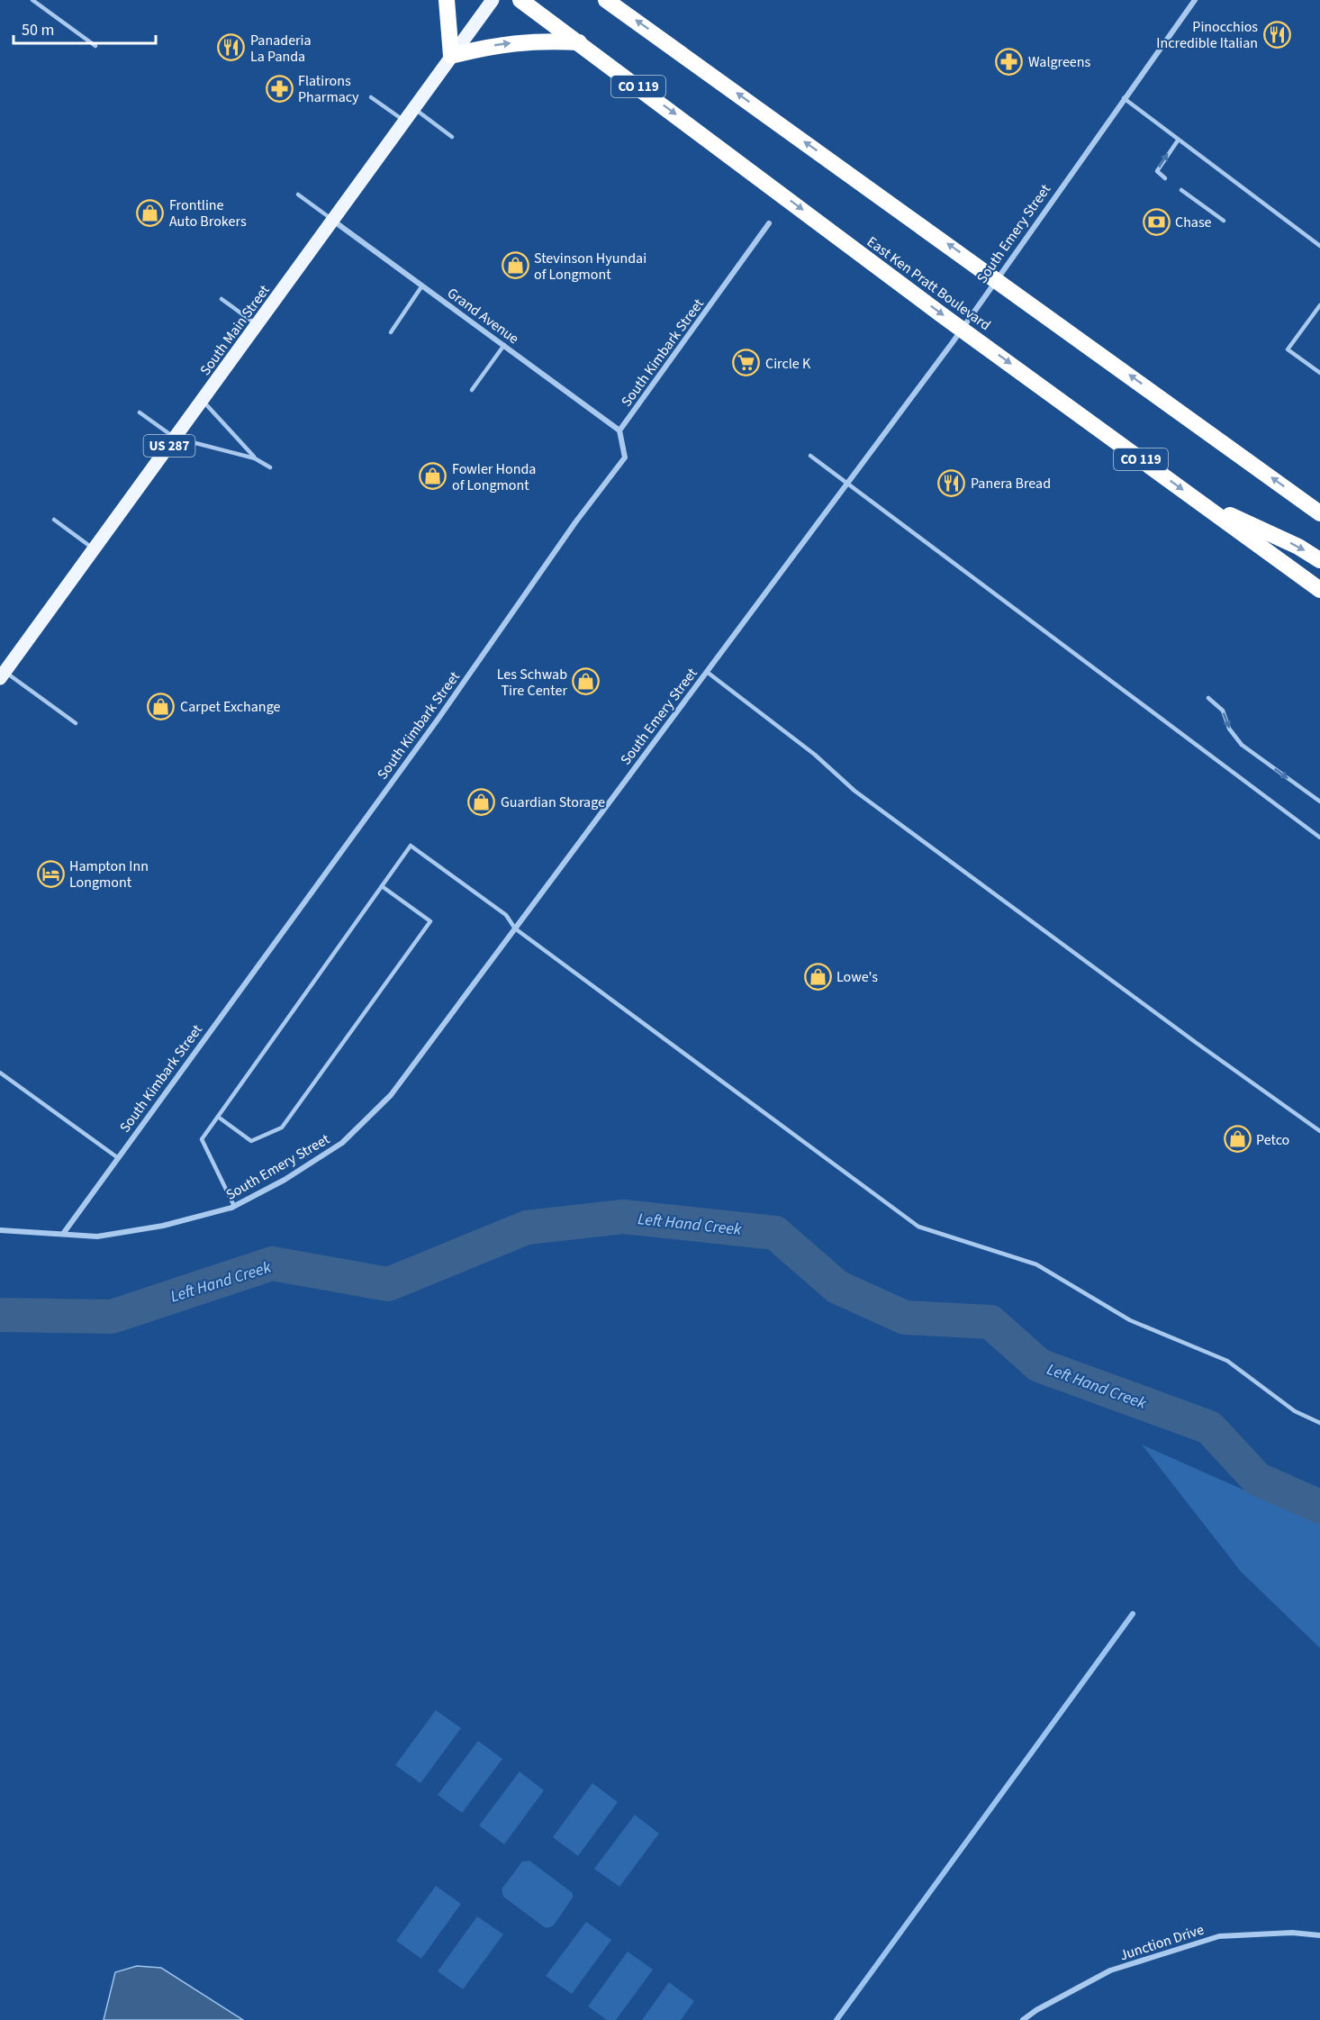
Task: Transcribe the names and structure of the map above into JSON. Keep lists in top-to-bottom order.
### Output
{
  "streets": {
    "highway": ["CO 119", "East Ken Pratt Boulevard"],
    "main road": ["South Main Street", "US 287"],
    "street": [
      "South Emery Street",
      "Grand Avenue",
      "South Kimbark Street",
      "Junction Drive"
    ]
  },
  "crossings": [
    ["South Emery Street", "East Ken Pratt Boulevard"],
    ["South Emery Street", "South Kimbark Street"],
    ["Grand Avenue", "South Main Street"],
    ["Grand Avenue", "South Kimbark Street"]
  ],
  "water": ["Left Hand Creek"],
  "places": {
    "restaurant": ["Pinocchios Incredible Italian", "Panaderia La Panda", "Panera Bread"],
    "pharmacy": ["Walgreens", "Flatirons Pharmacy"],
    "shop": [
      "Frontline Auto Brokers",
      "Stevinson Hyundai of Longmont",
      "Fowler Honda of Longmont",
      "Les Schwab Tire Center",
      "Carpet Exchange",
      "Guardian Storage",
      "Lowe's",
      "Petco"
    ],
    "bank": ["Chase"],
    "supermarket": ["Circle K"],
    "hotel": ["Hampton Inn Longmont"]
  },
  "scale_bar": "50 m"
}
